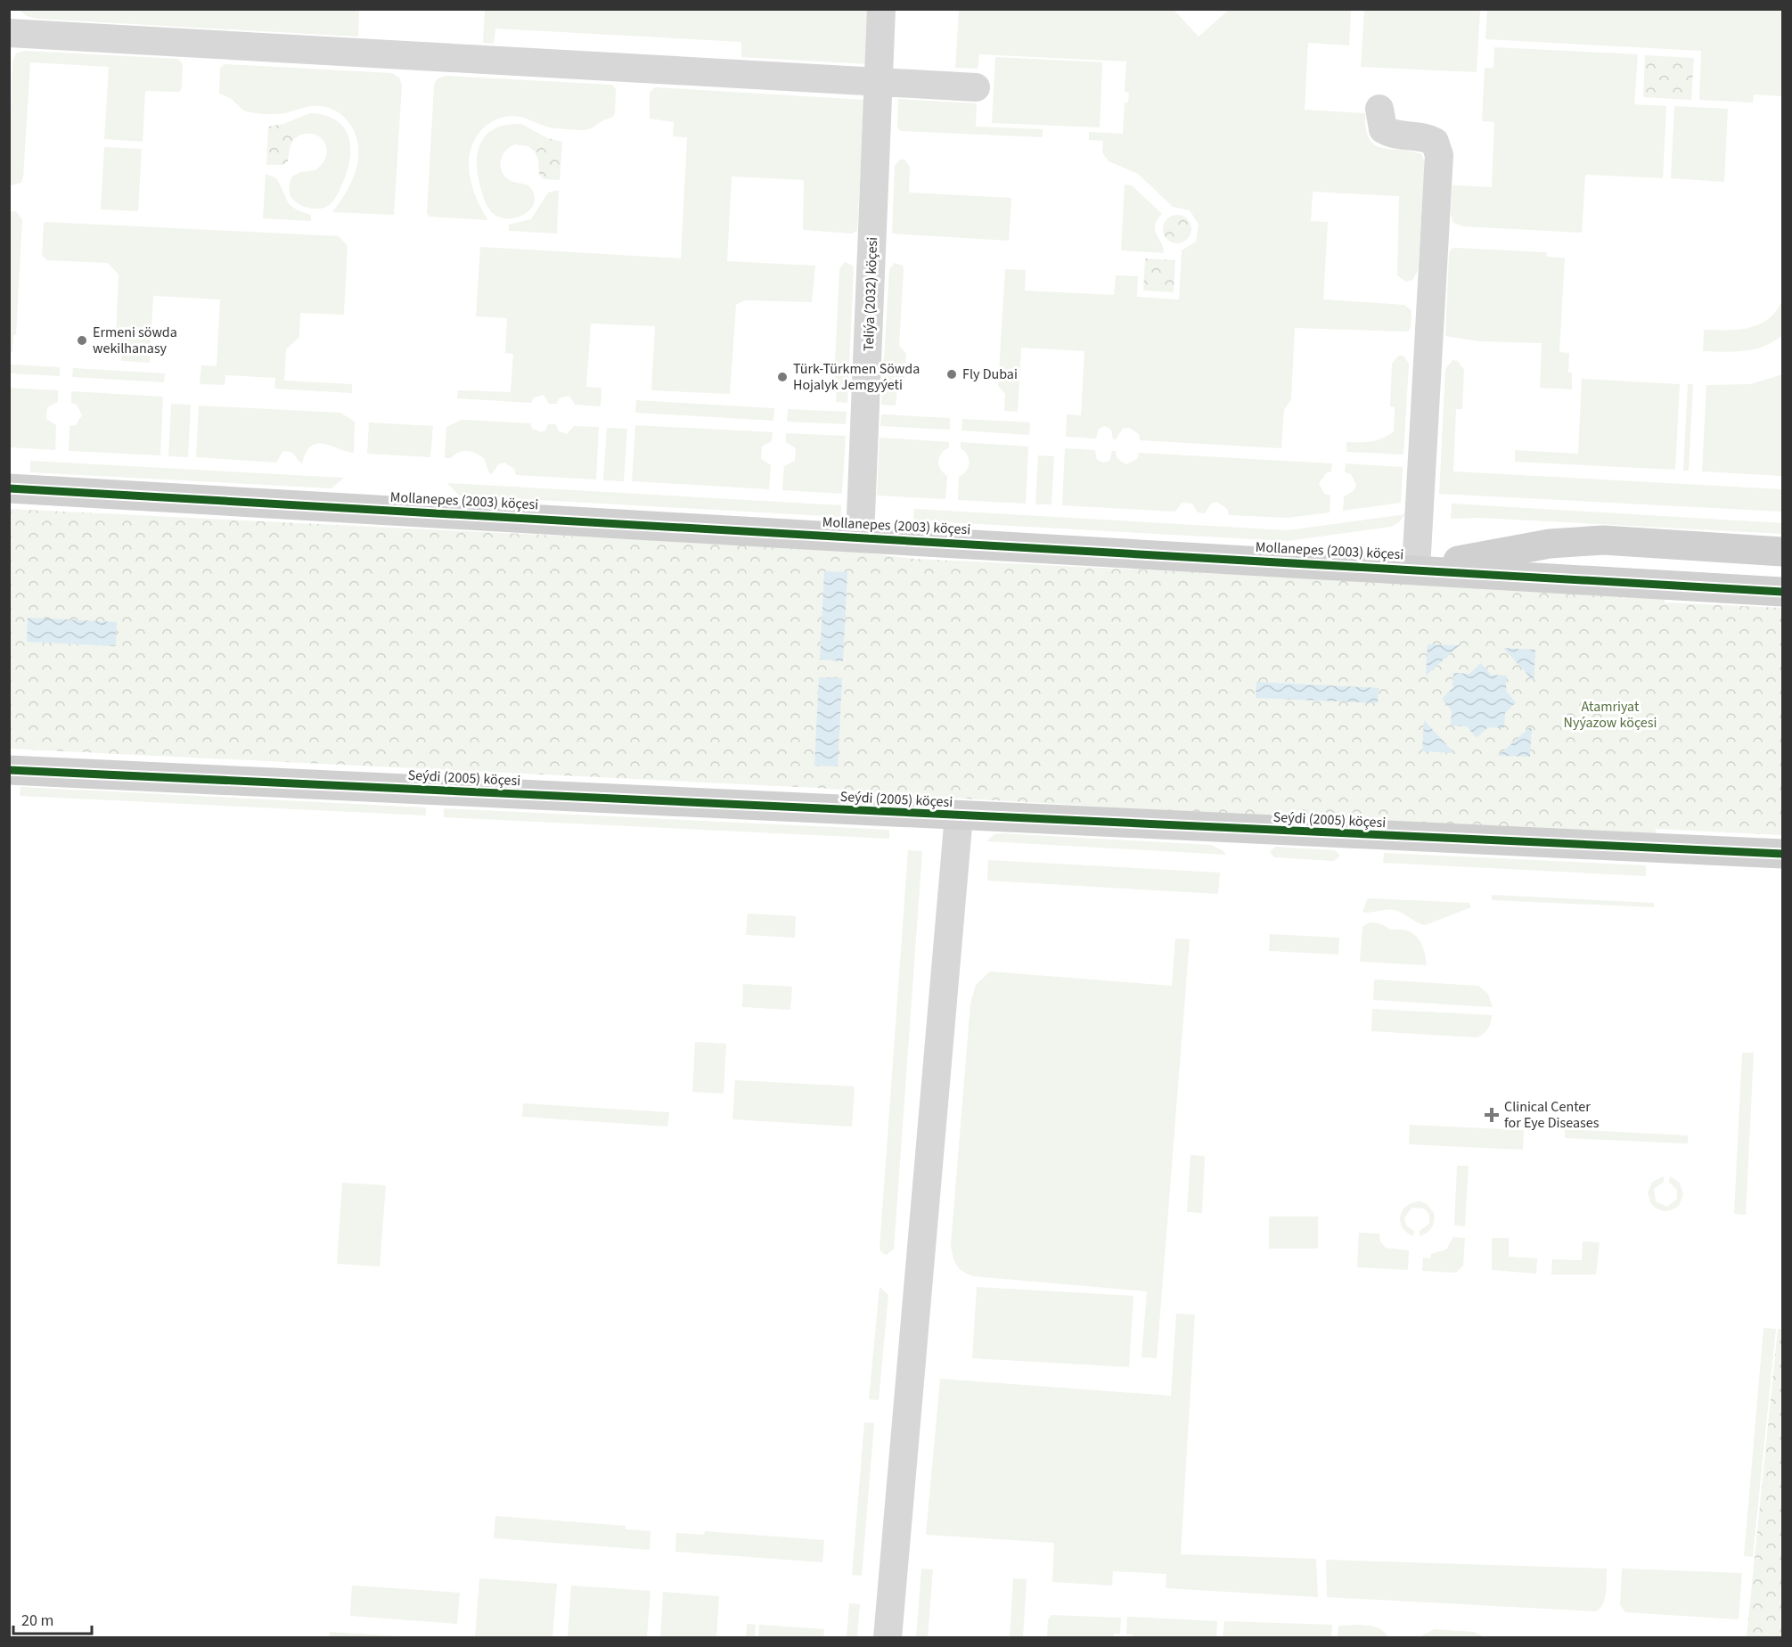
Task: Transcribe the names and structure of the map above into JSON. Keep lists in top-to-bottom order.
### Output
{
  "streets": {
    "street": ["Teliýa (2032) köçesi", "Mollanepes (2003) köçesi", "Seýdi (2005) köçesi"]
  },
  "crossings": [
    ["Teliýa (2032) köçesi", "Mollanepes (2003) köçesi"]
  ],
  "parks": ["Atamriyat Nyýazow köçesi"],
  "places": {
    "other": ["Ermeni söwda wekilhanasy", "Fly Dubai", "Türk-Türkmen Söwda Hojalyk Jemgyýeti"],
    "health": ["Clinical Center for Eye Diseases"]
  },
  "scale_bar": "20 m"
}
